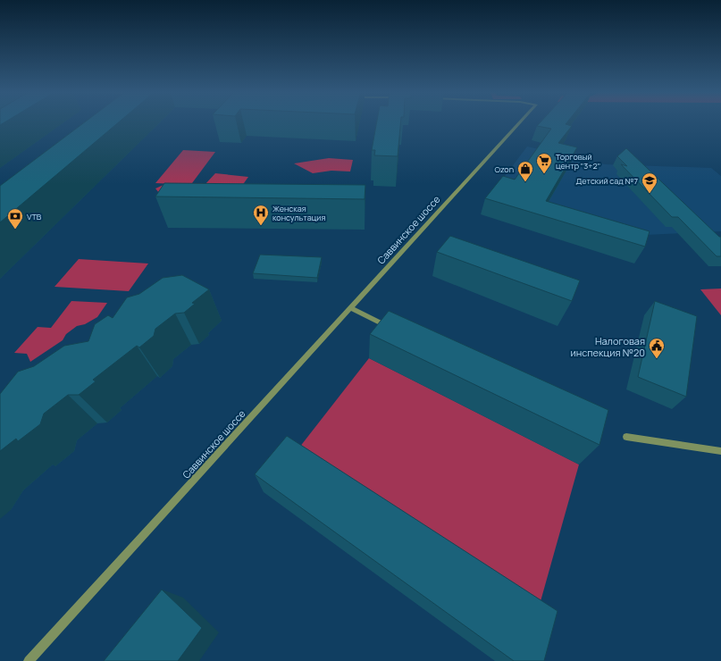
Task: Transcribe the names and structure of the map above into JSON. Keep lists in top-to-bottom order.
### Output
{
  "streets": {
    "street": ["Саввинское шоссе"]
  },
  "places": {
    "supermarket": ["Торговый центр \"3+2\""],
    "shop": ["Ozon"],
    "school or university": ["Детский сад №7"],
    "hospital": ["Женская консультация"],
    "bank": ["VTB"],
    "public building": ["Налоговая инспекция №20"]
  }
}
